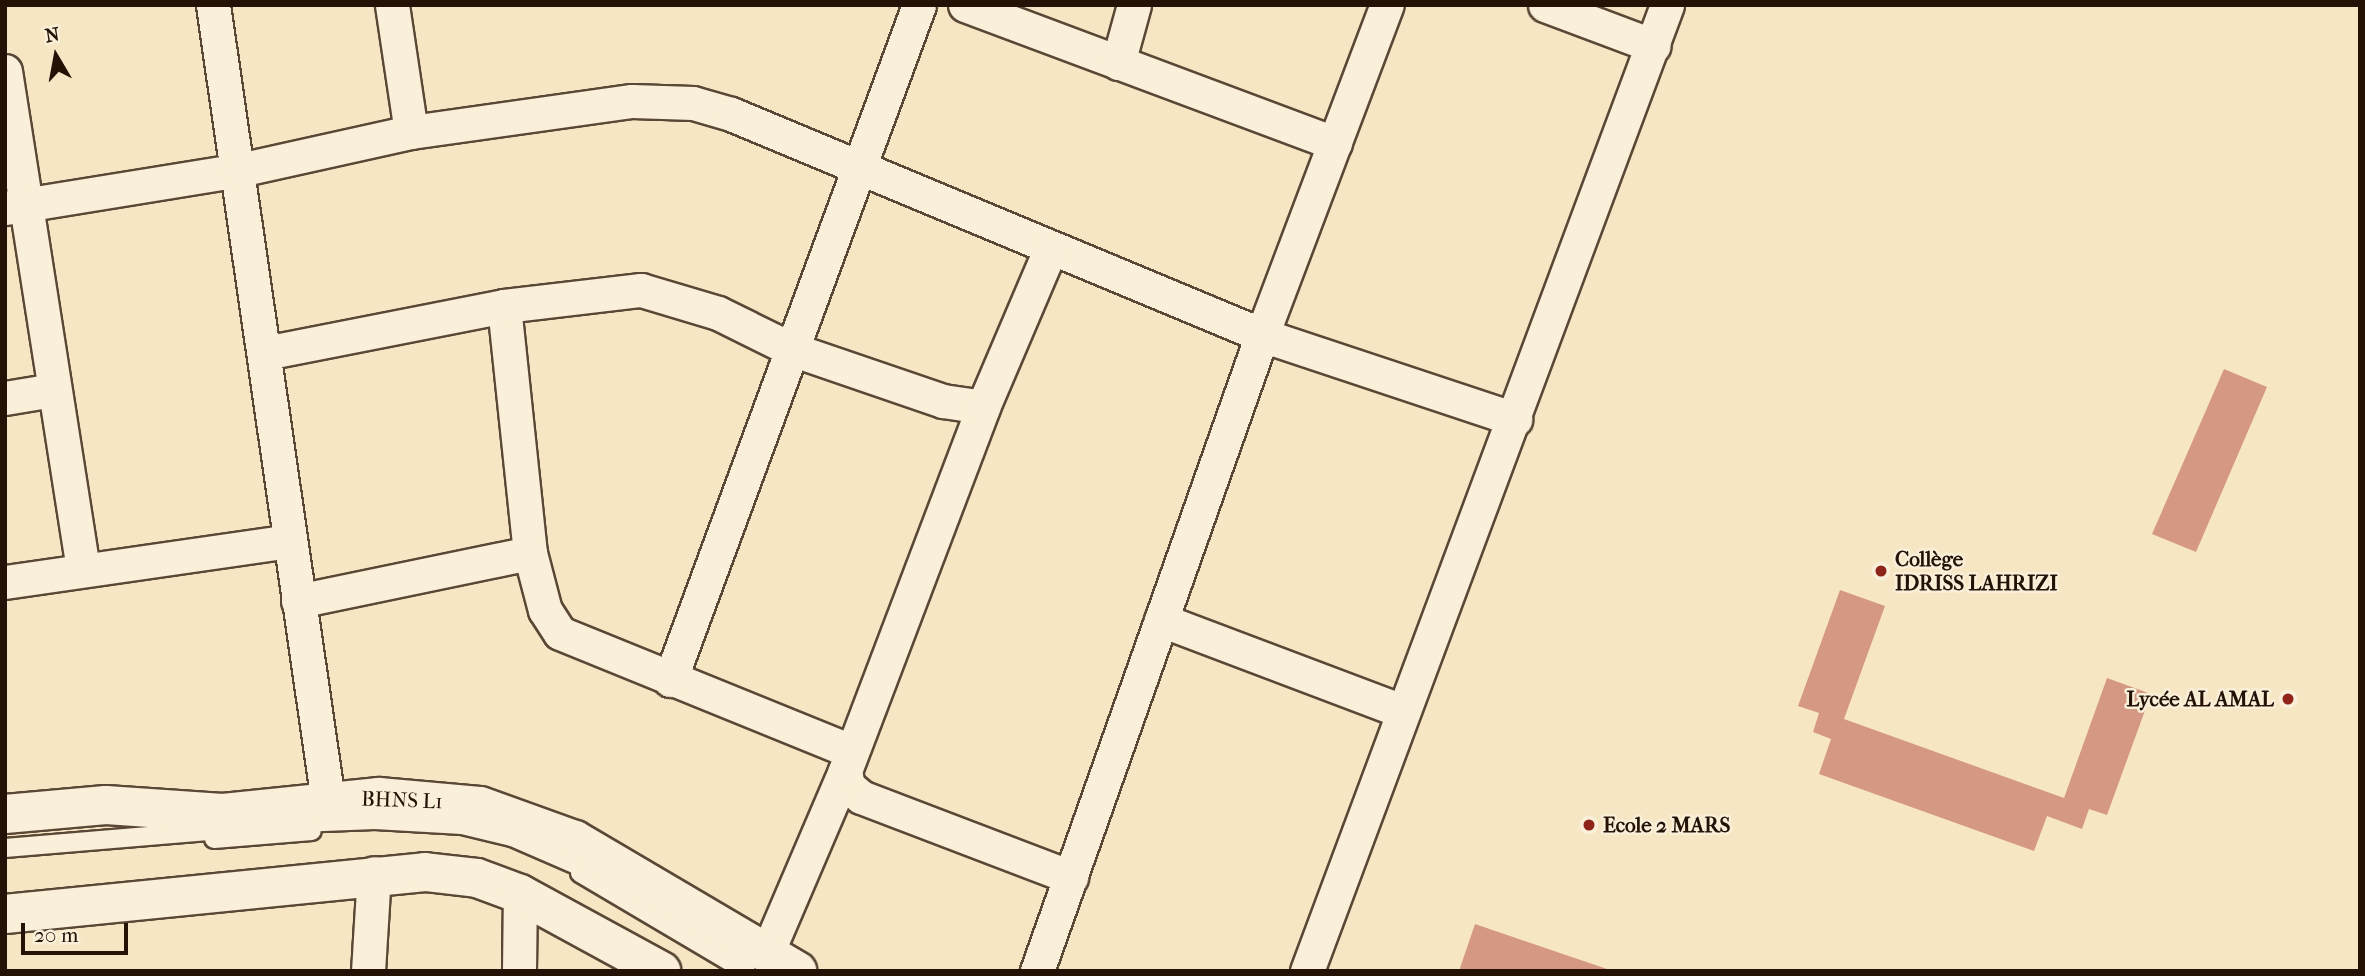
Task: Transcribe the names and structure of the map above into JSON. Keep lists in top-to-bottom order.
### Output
{
  "streets": {
    "lane": ["BHNS L1"]
  },
  "places": ["Collège IDRISS LAHRIZI", "Lycée AL AMAL", "Ecole 2 MARS"],
  "scale_bar": "20 m",
  "north": "top"
}
